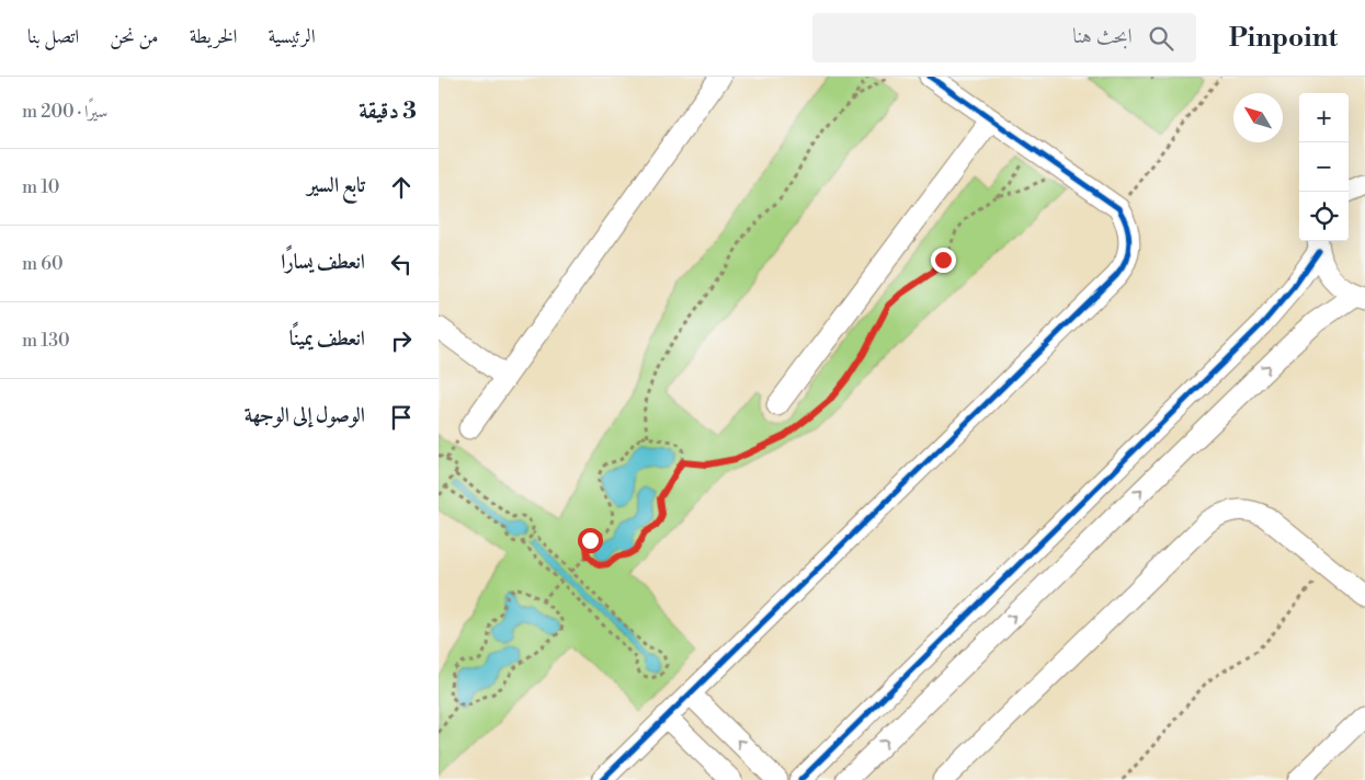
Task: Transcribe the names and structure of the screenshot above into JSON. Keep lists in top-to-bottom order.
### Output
{
  "north": "top left",
  "page": {
    "header": "Pinpoint",
    "search": "ابحث هنا",
    "nav": [
      "الرئيسية",
      "الخريطة",
      "من نحن",
      "اتصل بنا"
    ],
    "heading": ["3 دقيقة", "سيرًا · 200 m"],
    "map_buttons": ["+", "−"],
    "list": [
      ["تابع السير", "10 m"],
      ["انعطف يسارًا", "60 m"],
      ["انعطف يمينًا", "130 m"],
      "الوصول إلى الوجهة"
    ]
  }
}
